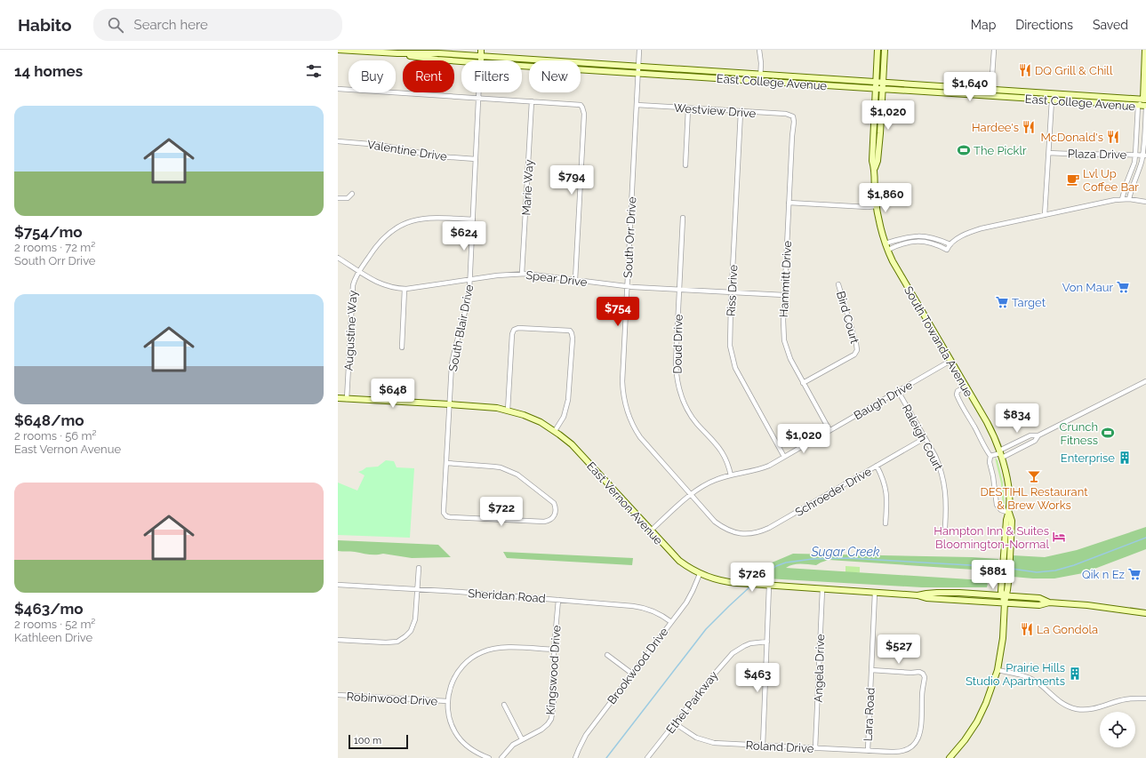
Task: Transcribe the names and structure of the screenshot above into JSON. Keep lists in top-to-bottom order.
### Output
{
  "streets": {
    "main road": ["East College Avenue", "South Towanda Avenue", "East Vernon Avenue"],
    "street": [
      "Westview Drive",
      "Valentine Drive",
      "Plaza Drive",
      "Marie Way",
      "South Orr Drive",
      "Spear Drive",
      "Hammitt Drive",
      "Riss Drive",
      "Bird Court",
      "South Blair Drive",
      "Augustine Way",
      "Doud Drive",
      "Baugh Drive",
      "Raleigh Court",
      "Schroeder Drive",
      "Sheridan Road",
      "Brookwood Drive",
      "Angela Drive",
      "Kingswood Drive",
      "Robinwood Drive",
      "Ethel Parkway",
      "Lara Road",
      "Roland Drive"
    ]
  },
  "crossings": [
    ["East College Avenue", "South Orr Drive"],
    ["East College Avenue", "South Towanda Avenue"],
    ["Westview Drive", "South Orr Drive"],
    ["Westview Drive", "Hammitt Drive"],
    ["Westview Drive", "Riss Drive"],
    ["Valentine Drive", "South Blair Drive"],
    ["Marie Way", "Spear Drive"],
    ["South Orr Drive", "Spear Drive"],
    ["South Orr Drive", "Baugh Drive"],
    ["South Orr Drive", "Schroeder Drive"],
    ["Spear Drive", "Hammitt Drive"],
    ["Spear Drive", "Riss Drive"],
    ["Spear Drive", "South Blair Drive"],
    ["Spear Drive", "Augustine Way"],
    ["Spear Drive", "Doud Drive"],
    ["Hammitt Drive", "Bird Court"],
    ["Hammitt Drive", "Baugh Drive"],
    ["Riss Drive", "Baugh Drive"],
    ["South Blair Drive", "Augustine Way"],
    ["South Blair Drive", "East Vernon Avenue"],
    ["Augustine Way", "East Vernon Avenue"],
    ["South Towanda Avenue", "Baugh Drive"],
    ["South Towanda Avenue", "East Vernon Avenue"],
    ["Doud Drive", "Baugh Drive"],
    ["Baugh Drive", "Raleigh Court"],
    ["Baugh Drive", "East Vernon Avenue"],
    ["Raleigh Court", "Schroeder Drive"],
    ["East Vernon Avenue", "Brookwood Drive"],
    ["East Vernon Avenue", "Angela Drive"],
    ["East Vernon Avenue", "Lara Road"],
    ["Sheridan Road", "Brookwood Drive"],
    ["Sheridan Road", "Kingswood Drive"],
    ["Angela Drive", "Roland Drive"],
    ["Ethel Parkway", "Roland Drive"],
    ["Lara Road", "Roland Drive"]
  ],
  "water": ["Sugar Creek"],
  "places": {
    "restaurant": [
      "DQ Grill & Chill",
      "Hardee's",
      "McDonald's",
      "La Gondola"
    ],
    "sports": ["The Picklr", "Crunch Fitness"],
    "cafe": ["Lvl Up Coffee Bar"],
    "supermarket": ["Von Maur", "Target", "Qik n Ez"],
    "building": ["Enterprise", "Prairie Hills Studio Apartments"],
    "bar": ["DESTIHL Restaurant & Brew Works"],
    "hotel": ["Hampton Inn & Suites Bloomington-Normal"]
  },
  "scale_bar": "100 m",
  "page": {
    "header": "Habito",
    "search": "Search here",
    "nav": ["Map", "Directions", "Saved"],
    "heading": "14 homes",
    "chip": [
      "Buy",
      "Rent",
      "Filters",
      "New"
    ],
    "price": [
      "$1,640",
      "$1,020",
      "$794",
      "$1,860",
      "$624",
      "$754",
      "$648",
      "$834",
      "$1,020",
      "$722",
      "$881",
      "$726",
      "$527",
      "$463"
    ],
    "list": [
      {
        "name": "$754/mo",
        "note": "2 rooms · 72 m² · South Orr Drive"
      },
      {
        "name": "$648/mo",
        "note": "2 rooms · 56 m² · East Vernon Avenue"
      },
      {
        "name": "$463/mo",
        "note": "2 rooms · 52 m² · Kathleen Drive"
      }
    ],
    "scale": "100 m"
  }
}
